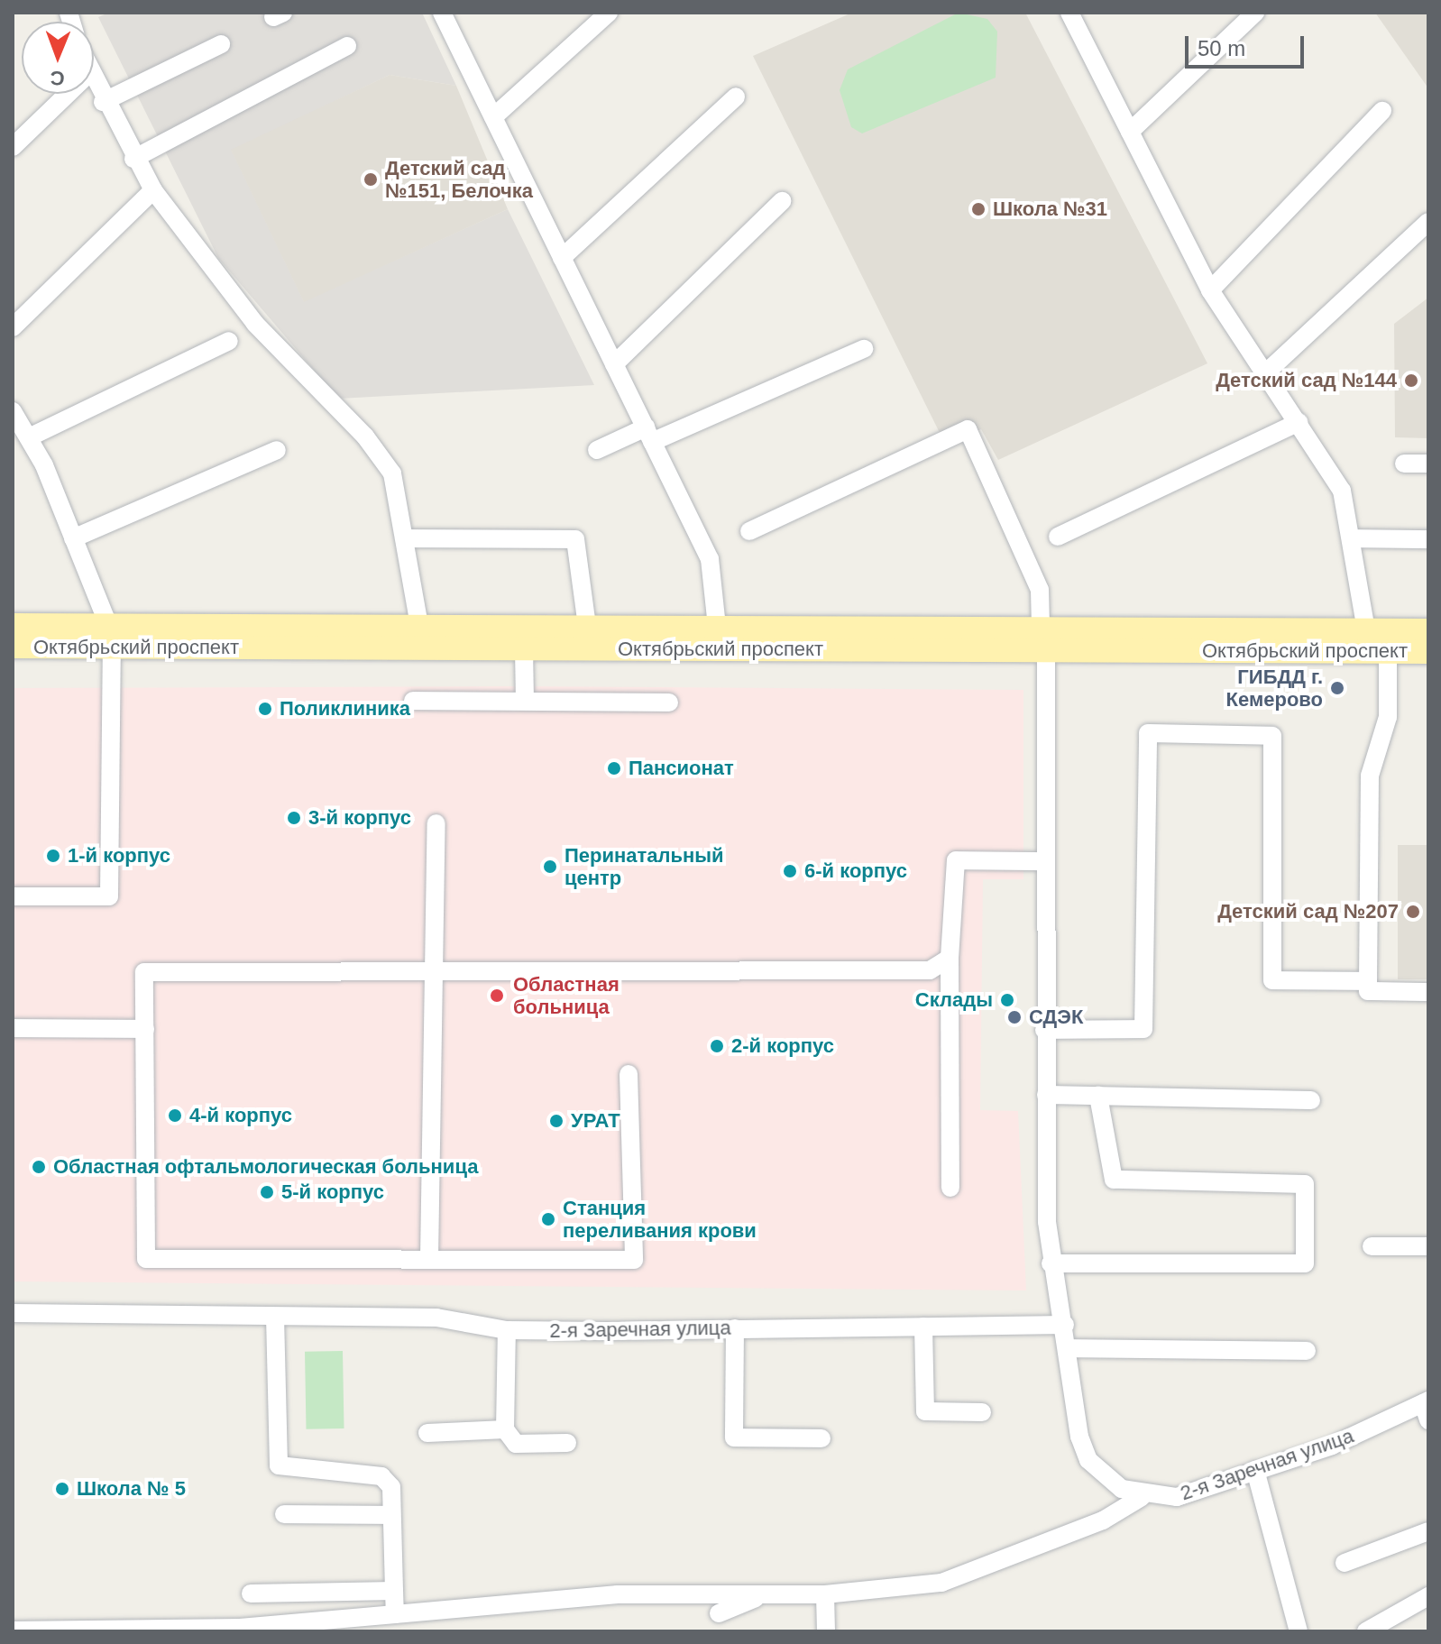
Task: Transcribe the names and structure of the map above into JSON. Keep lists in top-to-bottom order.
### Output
{
  "streets": {
    "main road": ["Октябрьский проспект"],
    "street": ["2-я Заречная улица"]
  },
  "places": [
    "Детский сад №151, Белочка",
    "Школа №31",
    "Детский сад №144",
    "ГИБДД г. Кемерово",
    "Поликлиника",
    "Пансионат",
    "3-й корпус",
    "1-й корпус",
    "Перинатальный центр",
    "6-й корпус",
    "Детский сад №207",
    "Областная больница",
    "Склады",
    "СДЭК",
    "2-й корпус",
    "4-й корпус",
    "УРАТ",
    "Областная офтальмологическая больница",
    "5-й корпус",
    "Станция переливания крови",
    "Школа № 5"
  ],
  "scale_bar": "50 m",
  "north": "bottom"
}
